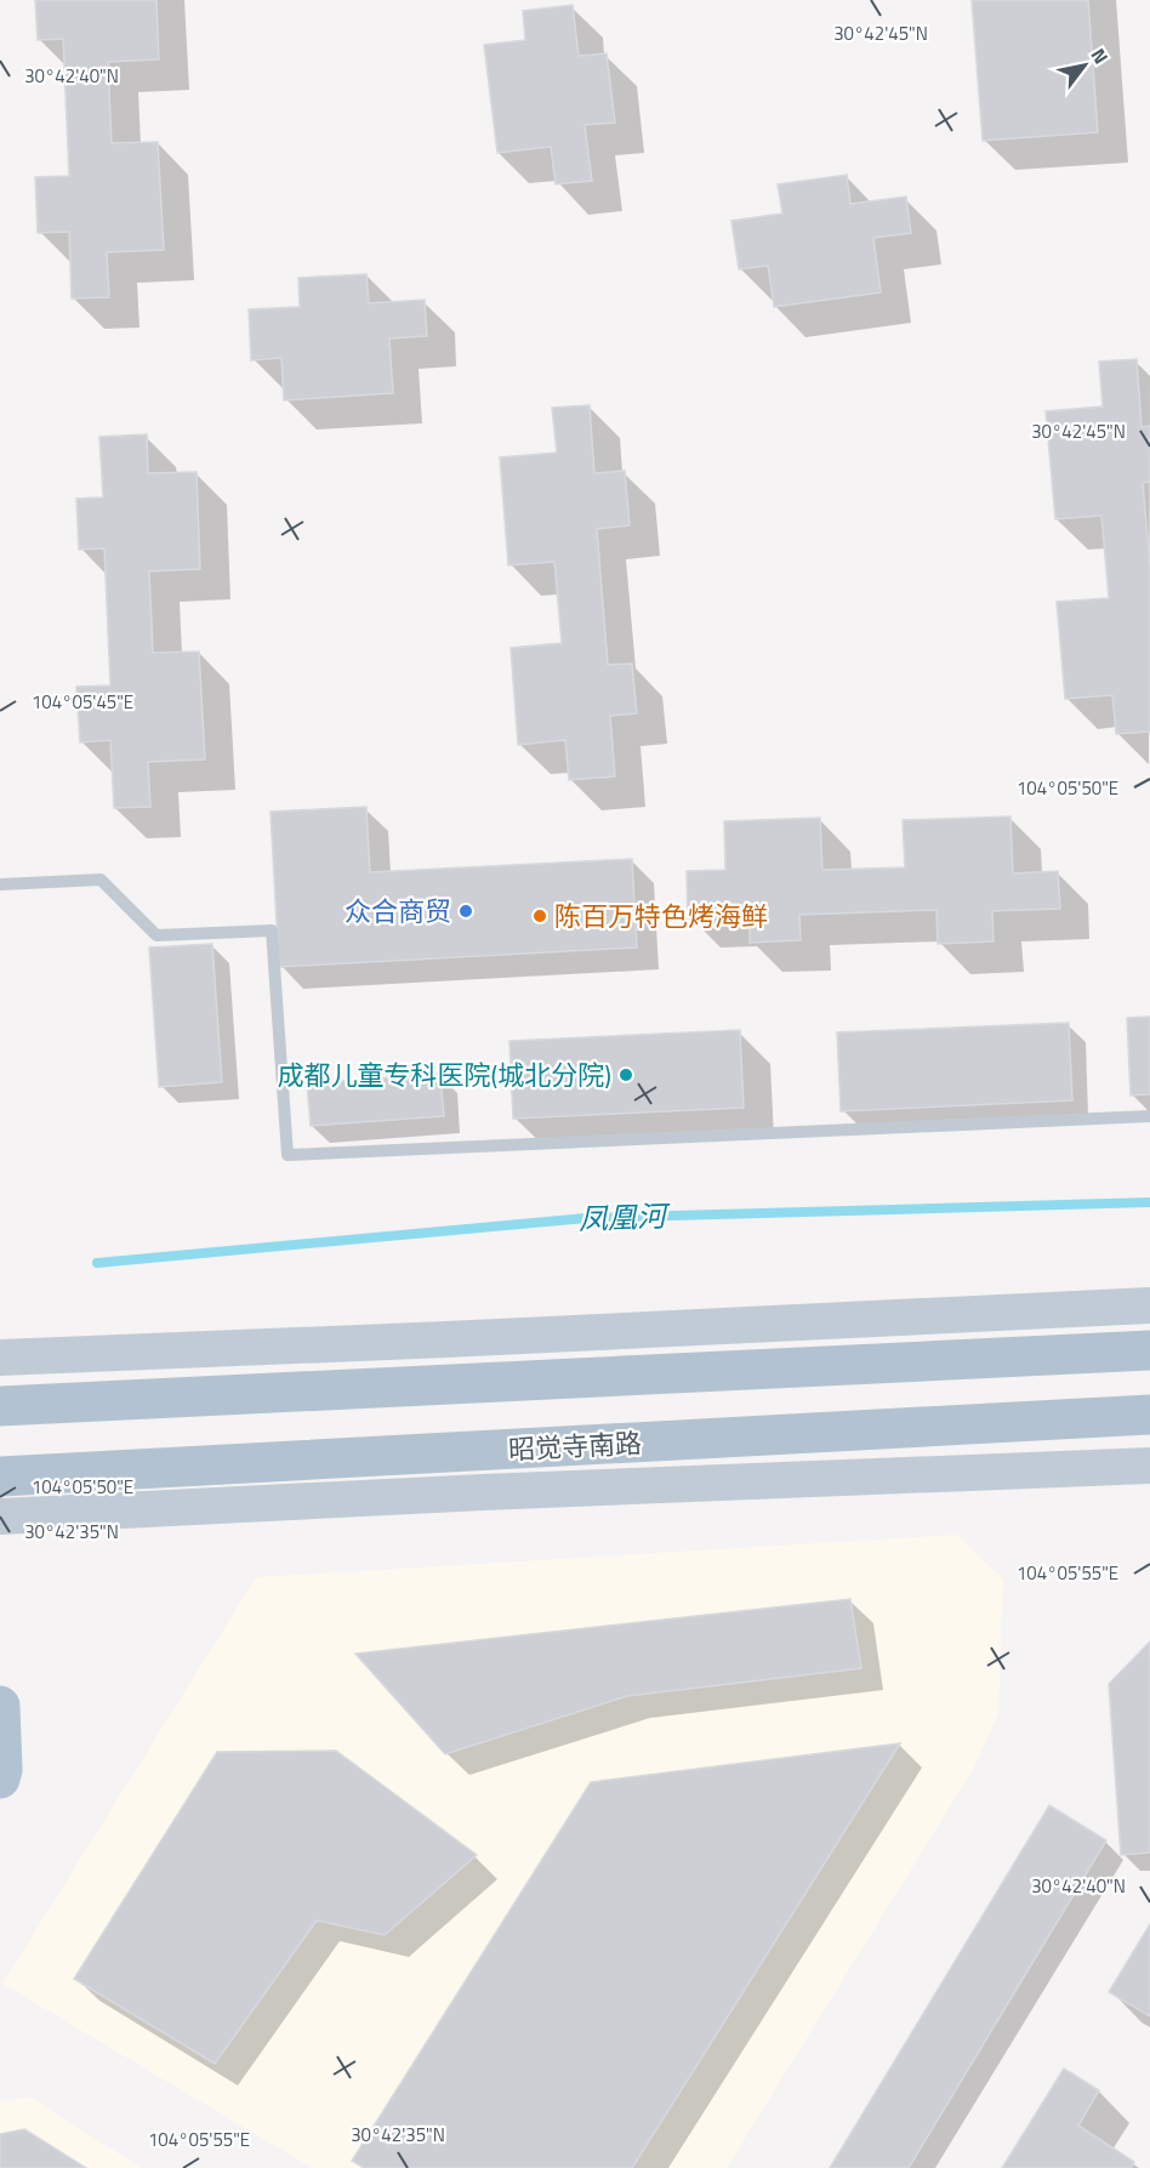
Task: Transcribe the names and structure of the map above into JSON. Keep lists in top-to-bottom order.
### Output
{
  "streets": {
    "main road": ["昭觉寺南路"]
  },
  "water": ["凤凰河"],
  "places": ["众合商贸", "陈百万特色烤海鲜", "成都儿童专科医院(城北分院)"],
  "north": "top right",
  "coordinates": [
    "30°42'45\"N",
    "30°42'40\"N",
    "104°05'45\"E",
    "104°05'50\"E",
    "30°42'35\"N",
    "104°05'55\"E"
  ]
}
